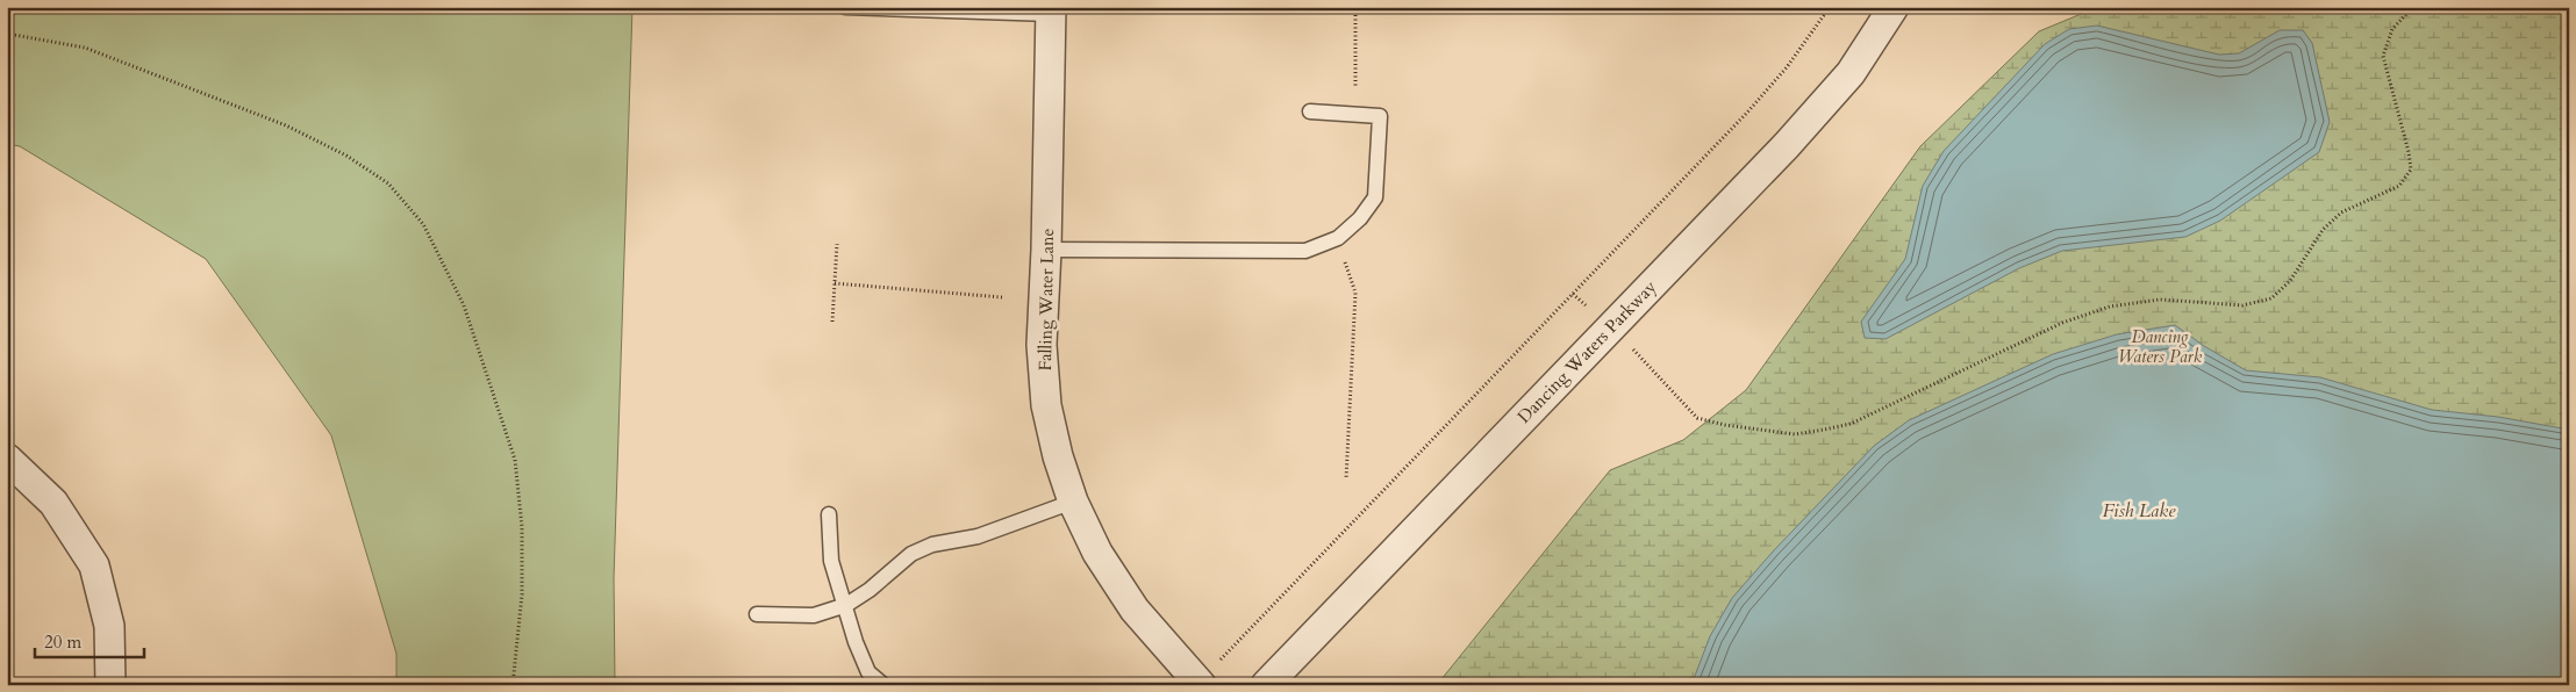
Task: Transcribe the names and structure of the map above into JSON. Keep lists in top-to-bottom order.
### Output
{
  "streets": {
    "street": ["Falling Water Lane", "Dancing Waters Parkway"]
  },
  "water": ["Fish Lake"],
  "parks": ["Dancing Waters Park"],
  "scale_bar": "20 m"
}
